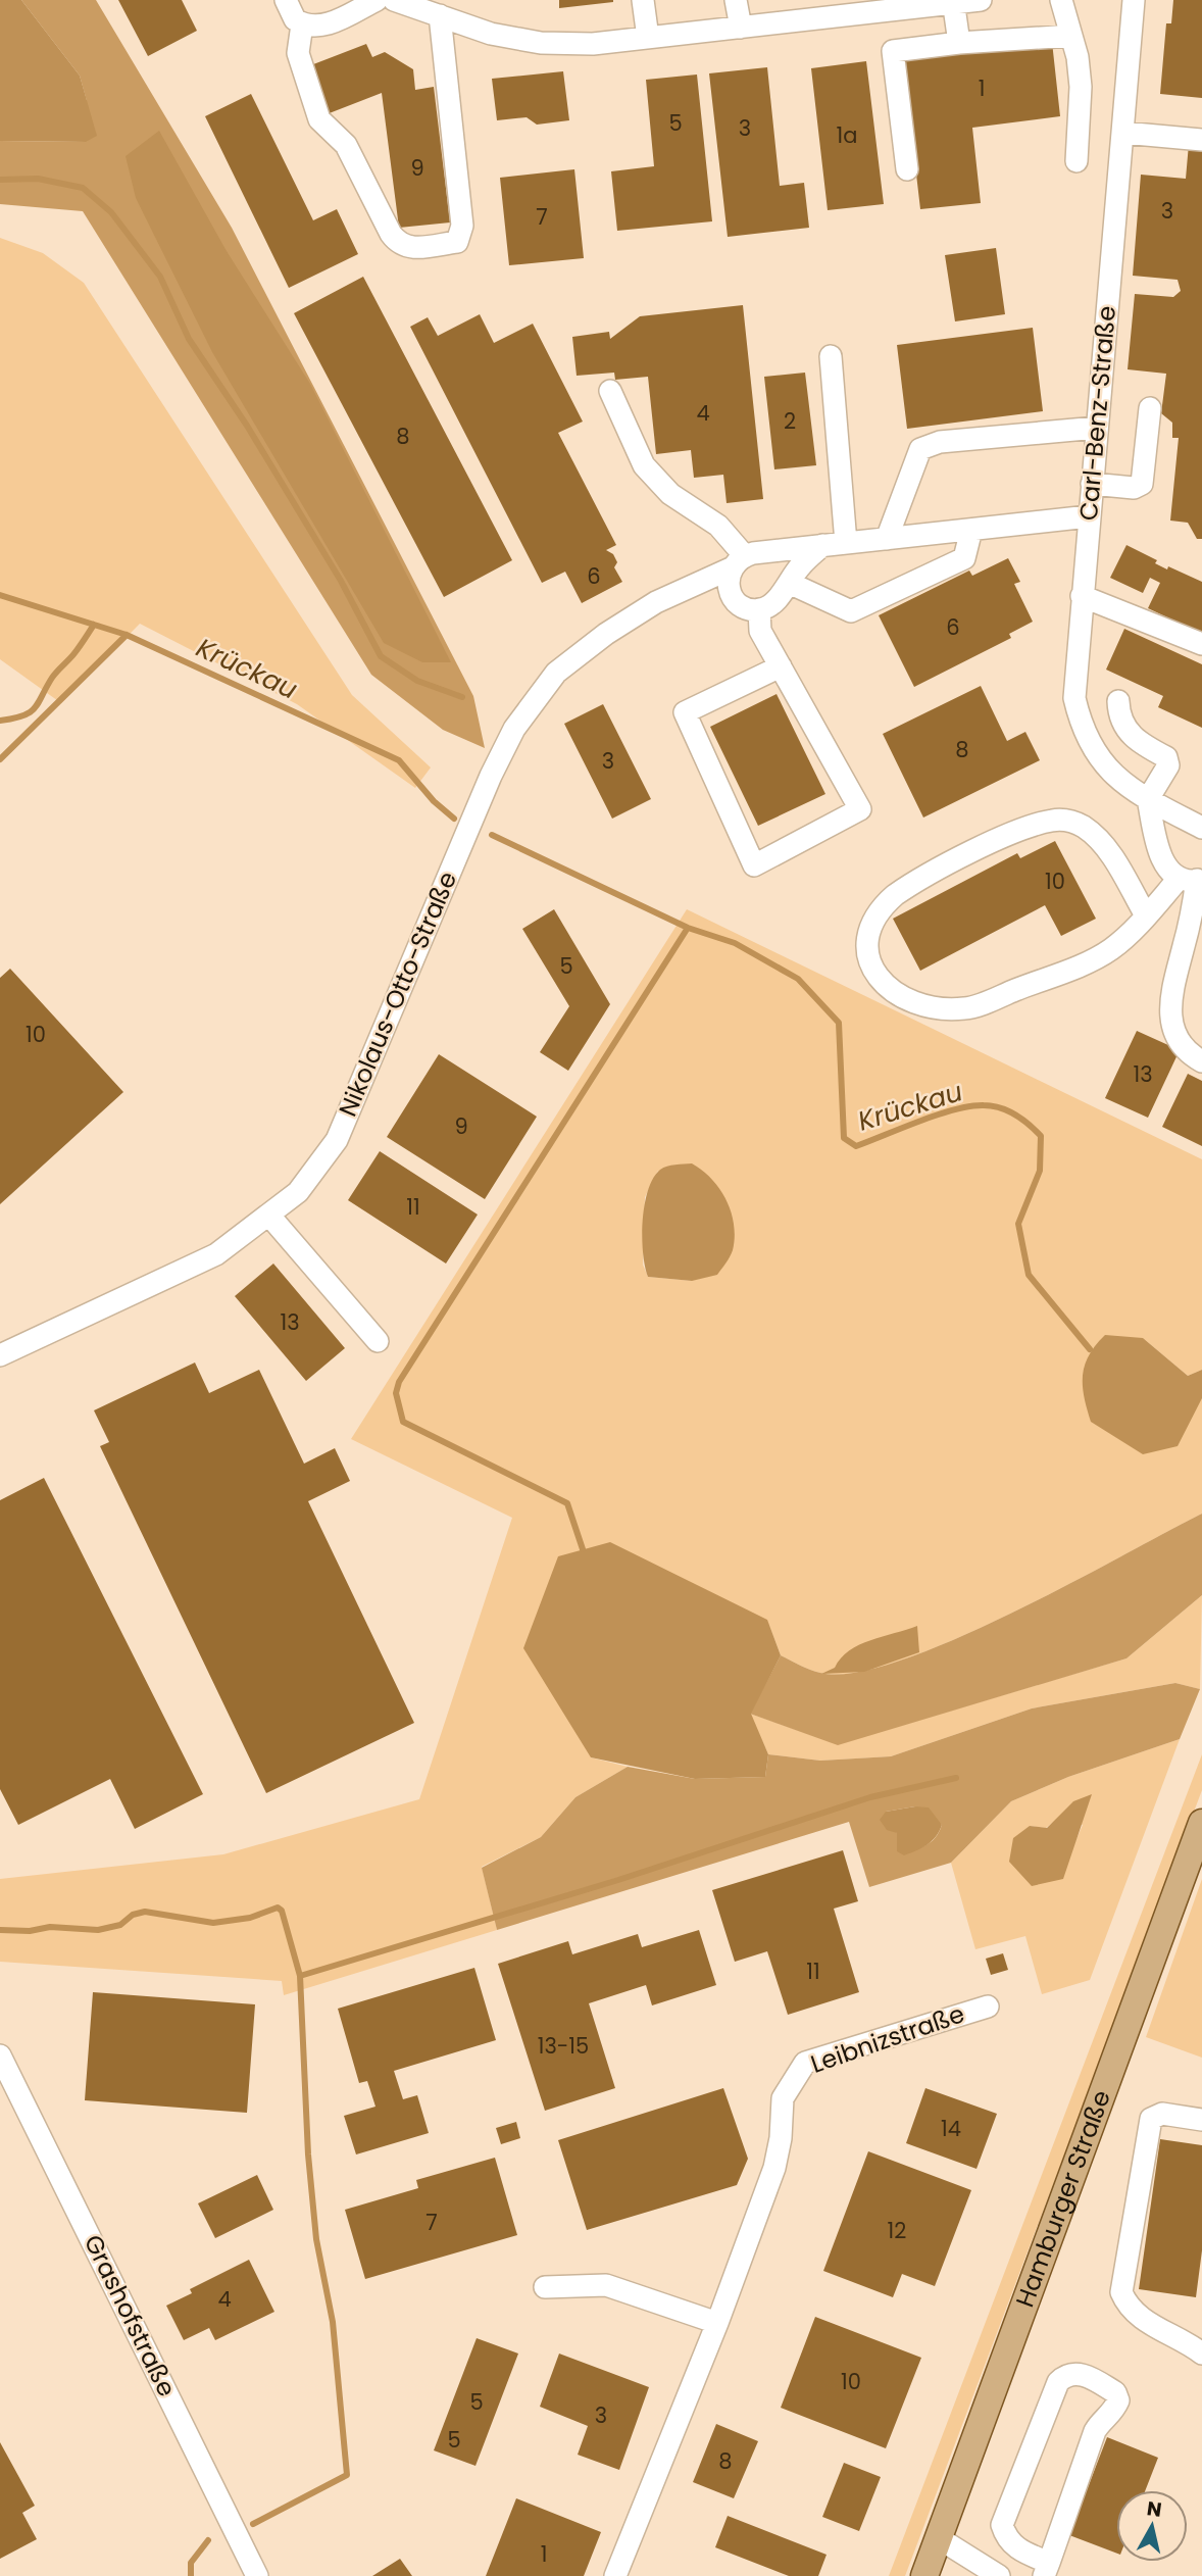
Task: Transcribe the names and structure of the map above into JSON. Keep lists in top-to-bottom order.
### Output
{
  "streets": {
    "main road": ["Hamburger Straße"],
    "street": [
      "Carl-Benz-Straße",
      "Nikolaus-Otto-Straße",
      "Leibnizstraße",
      "Grashofstraße"
    ]
  },
  "crossings": [
    ["Carl-Benz-Straße", "Nikolaus-Otto-Straße"]
  ],
  "water": ["Krückau"],
  "house_numbers": [
    "1",
    "5",
    "3",
    "1a",
    "9",
    "3",
    "7",
    "4",
    "2",
    "8",
    "6",
    "6",
    "8",
    "3",
    "10",
    "5",
    "10",
    "13",
    "9",
    "11",
    "13",
    "11",
    "13-15",
    "14",
    "7",
    "12",
    "4",
    "10",
    "5",
    "3",
    "5",
    "8",
    "1"
  ],
  "north": "top"
}
